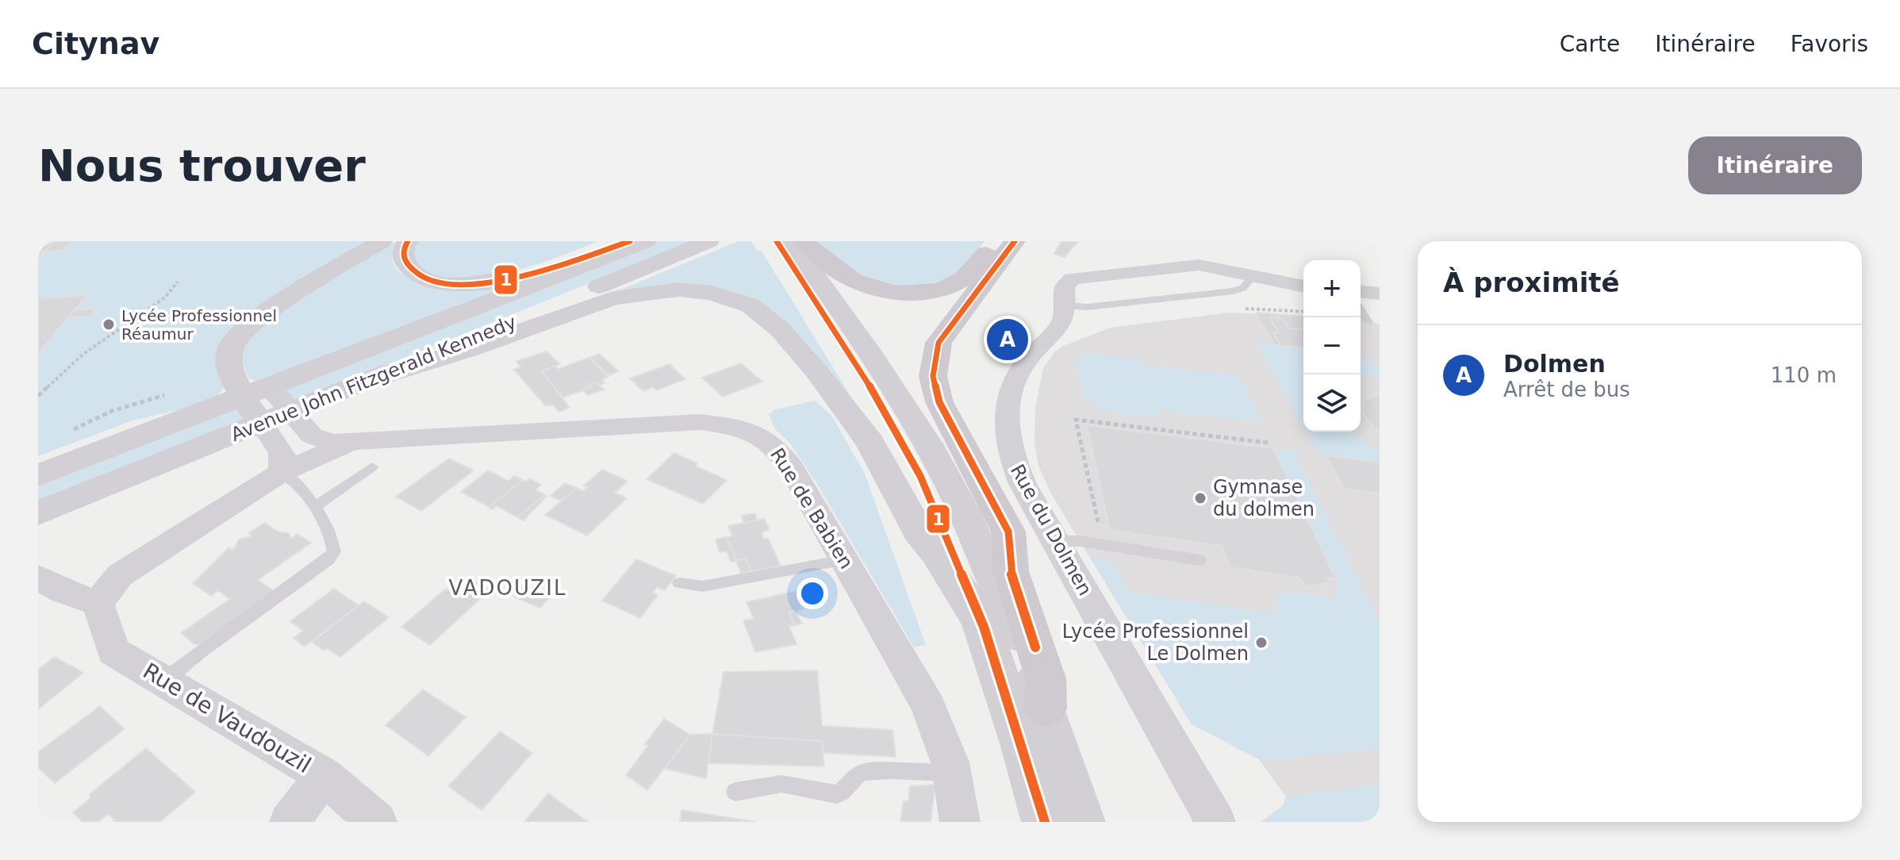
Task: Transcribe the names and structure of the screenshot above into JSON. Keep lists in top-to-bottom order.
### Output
{
  "streets": {
    "main road": ["Avenue John Fitzgerald Kennedy"],
    "street": ["Rue de Babien", "Rue du Dolmen", "Rue de Vaudouzil"]
  },
  "districts": ["VADOUZIL"],
  "places": ["Lycée Professionnel Réaumur", "Gymnase du dolmen", "Lycée Professionnel Le Dolmen"],
  "lines": ["transit line 1"],
  "page": {
    "header": "Citynav",
    "nav": ["Carte", "Itinéraire", "Favoris"],
    "buttons": "Itinéraire",
    "title": "Nous trouver",
    "heading": "À proximité",
    "map_buttons": ["+", "−"],
    "pins": "A",
    "list": [
      {
        "mark": "A",
        "name": "Dolmen",
        "note": "Arrêt de bus",
        "value": "110 m"
      }
    ]
  }
}
